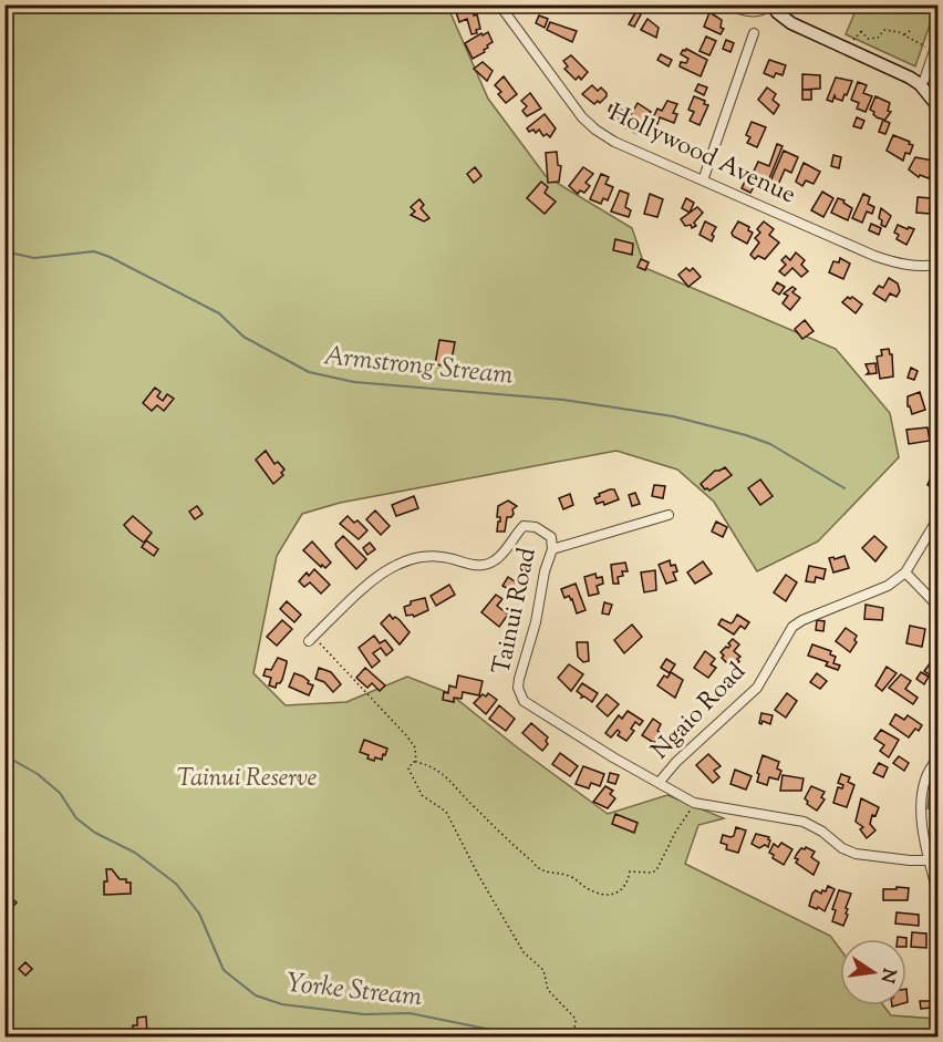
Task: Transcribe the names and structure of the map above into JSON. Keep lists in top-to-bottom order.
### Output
{
  "streets": {
    "street": ["Hollywood Avenue", "Tainui Road", "Ngaio Road"]
  },
  "crossings": [
    ["Tainui Road", "Ngaio Road"]
  ],
  "water": ["Armstrong Stream", "Yorke Stream"],
  "parks": ["Tainui Reserve"],
  "north": "right"
}
